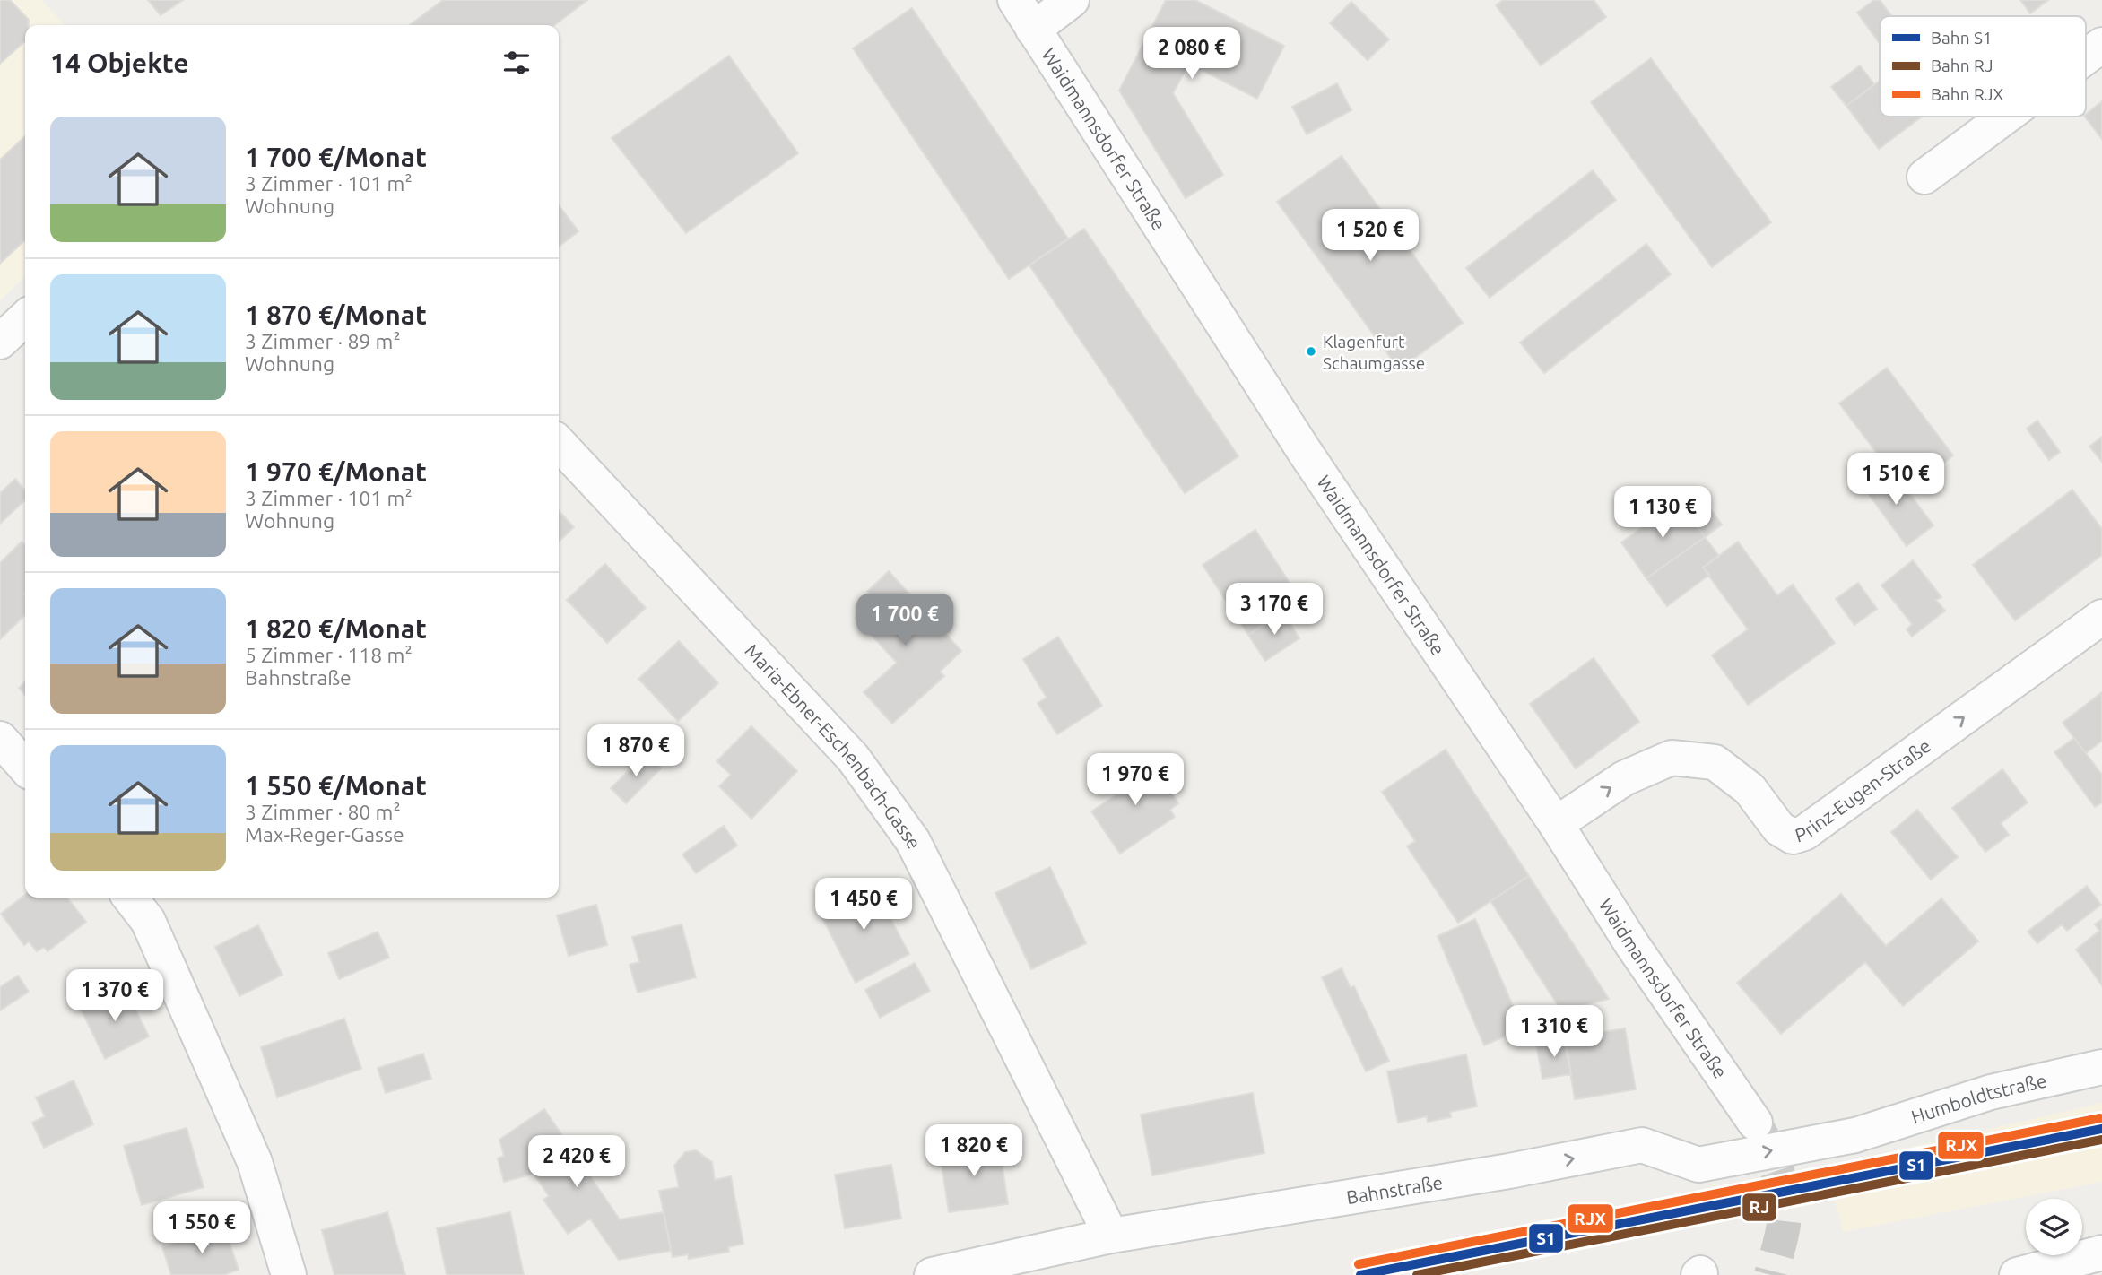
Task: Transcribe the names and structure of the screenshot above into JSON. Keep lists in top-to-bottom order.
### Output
{
  "streets": {
    "street": [
      "Waidmannsdorfer Straße",
      "Maria-Ebner-Eschenbach-Gasse",
      "Prinz-Eugen-Straße",
      "Humboldtstraße",
      "Bahnstraße"
    ]
  },
  "crossings": [
    ["Waidmannsdorfer Straße", "Prinz-Eugen-Straße"],
    ["Maria-Ebner-Eschenbach-Gasse", "Bahnstraße"],
    ["Humboldtstraße", "Bahnstraße"]
  ],
  "one_way": ["Prinz-Eugen-Straße", "Bahnstraße"],
  "places": ["Klagenfurt Schaumgasse"],
  "lines": ["rail line RJX", "rail line S1", "rail line RJ"],
  "legend": ["Bahn S1", "Bahn RJ", "Bahn RJX"],
  "page": {
    "heading": "14 Objekte",
    "price": [
      "2 080 €",
      "1 520 €",
      "1 510 €",
      "1 130 €",
      "3 170 €",
      "1 700 €",
      "1 870 €",
      "1 970 €",
      "1 450 €",
      "1 370 €",
      "1 310 €",
      "1 820 €",
      "2 420 €",
      "1 550 €"
    ],
    "list": [
      {
        "name": "1 700 €/Monat",
        "note": "3 Zimmer · 101 m² · Wohnung"
      },
      {
        "name": "1 870 €/Monat",
        "note": "3 Zimmer · 89 m² · Wohnung"
      },
      {
        "name": "1 970 €/Monat",
        "note": "3 Zimmer · 101 m² · Wohnung"
      },
      {
        "name": "1 820 €/Monat",
        "note": "5 Zimmer · 118 m² · Bahnstraße"
      },
      {
        "name": "1 550 €/Monat",
        "note": "3 Zimmer · 80 m² · Max-Reger-Gasse"
      }
    ]
  }
}
